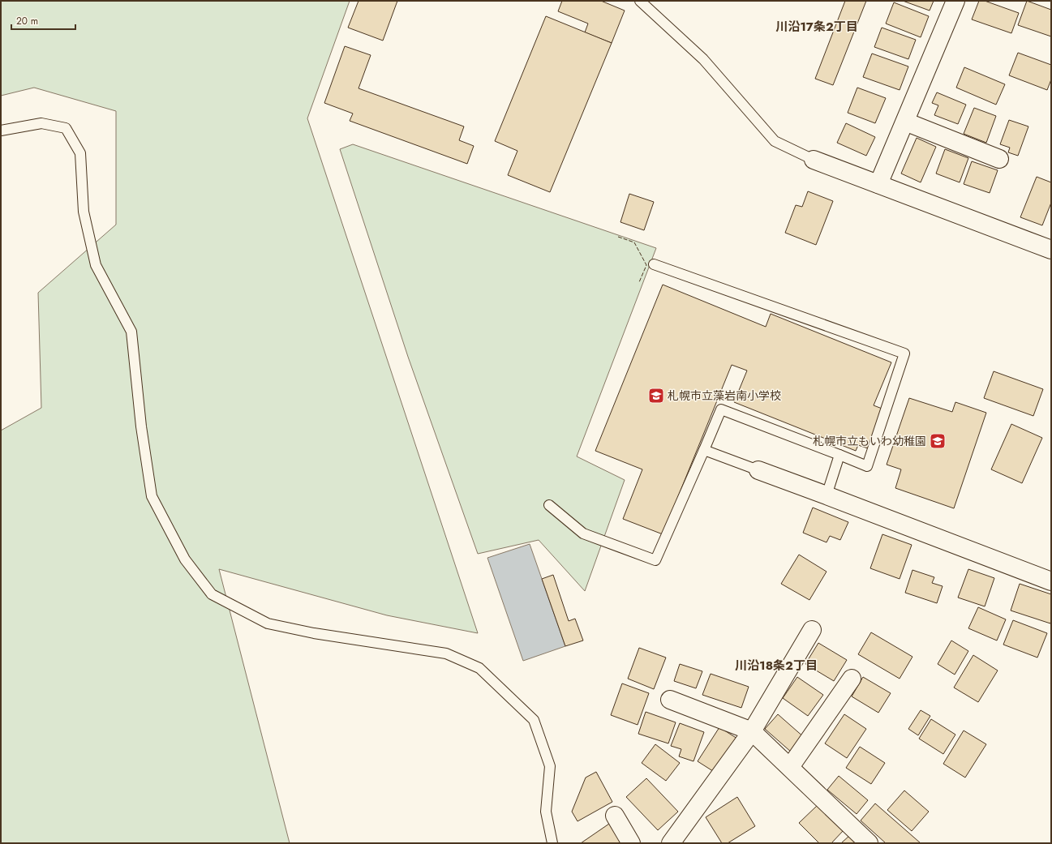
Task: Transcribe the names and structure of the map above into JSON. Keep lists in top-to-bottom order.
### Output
{
  "districts": ["川沿17条2丁目", "川沿18条2丁目"],
  "places": {
    "school or university": ["札幌市立藻岩南小学校", "札幌市立もいわ幼稚園"]
  },
  "scale_bar": "20 m"
}
